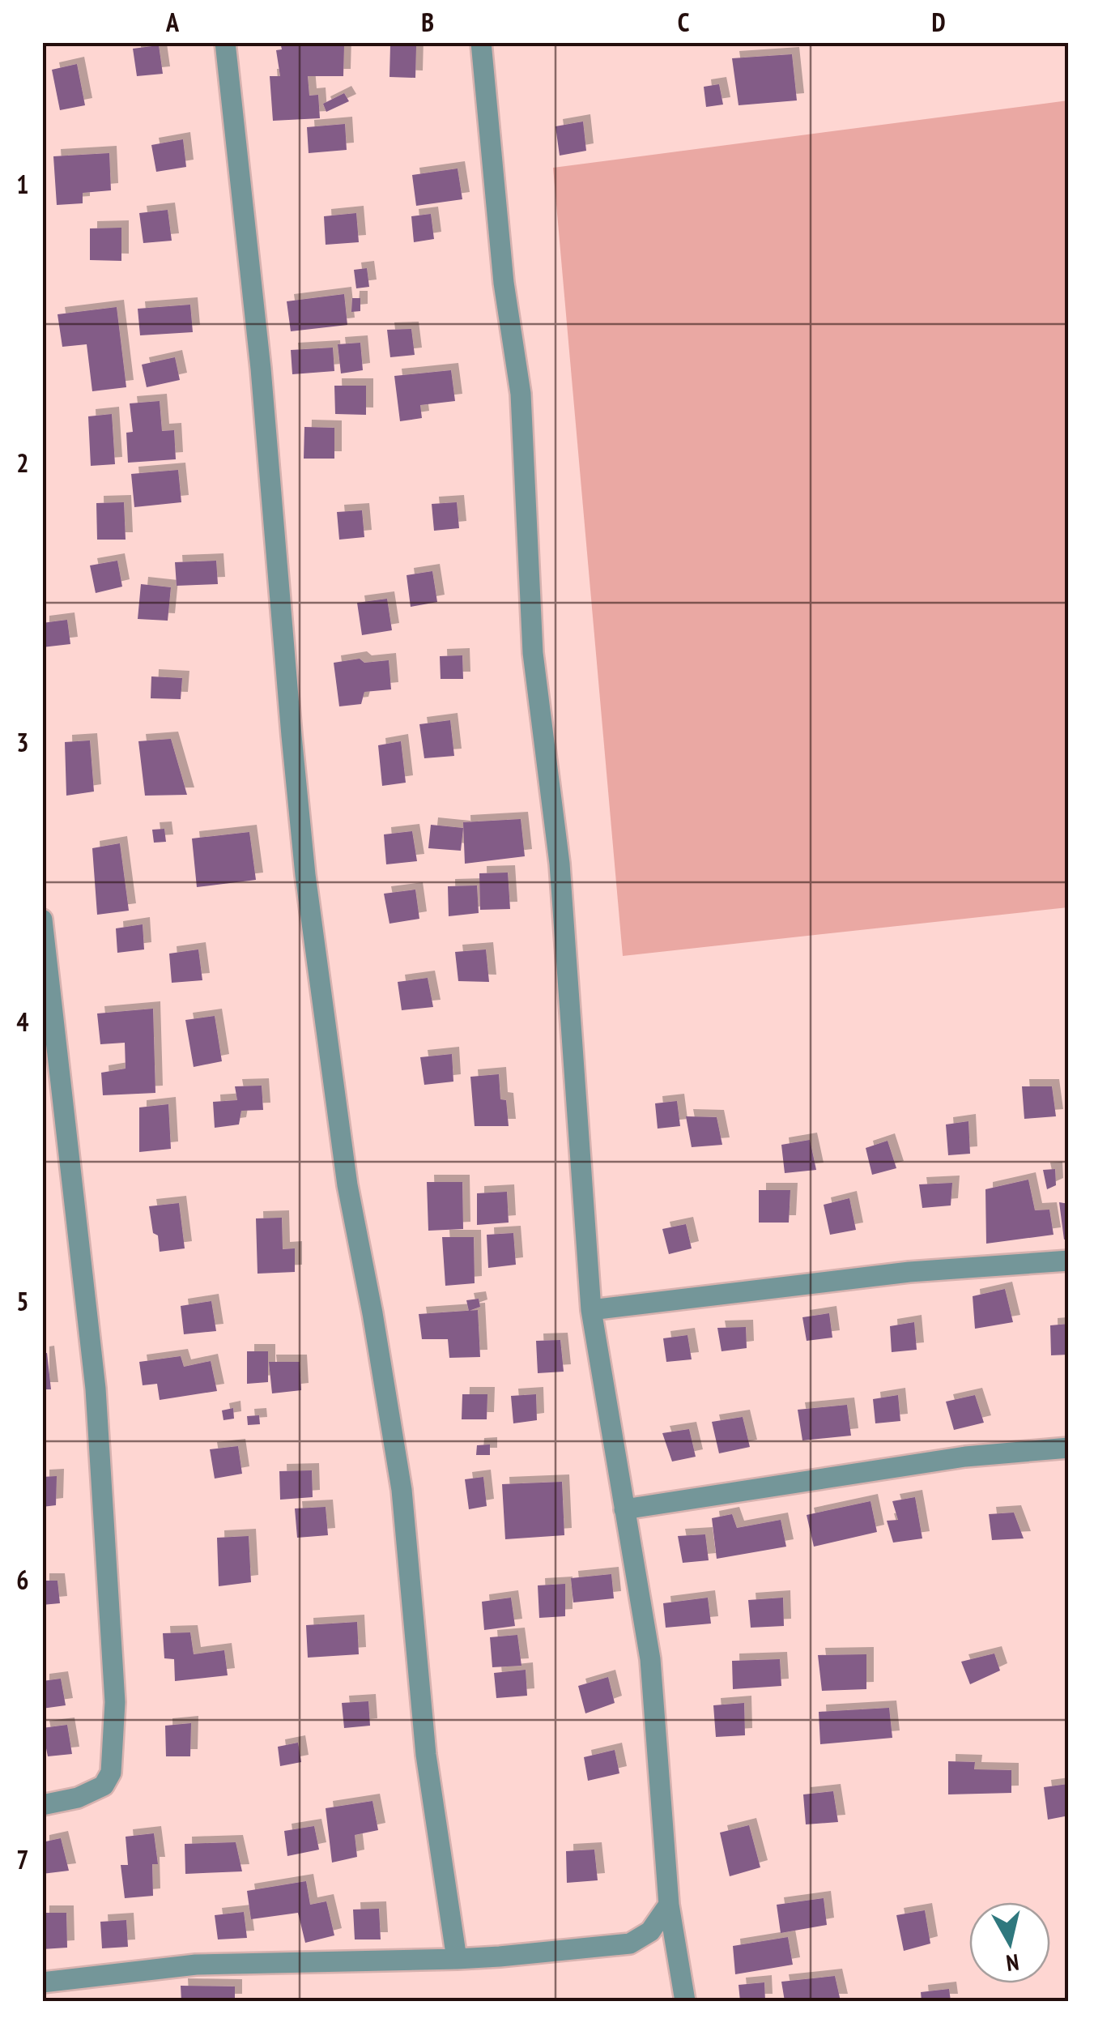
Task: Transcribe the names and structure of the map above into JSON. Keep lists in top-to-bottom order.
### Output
{
  "north": "bottom",
  "grid": {
    "columns": [
      "A",
      "B",
      "C",
      "D"
    ],
    "rows": [
      "1",
      "2",
      "3",
      "4",
      "5",
      "6",
      "7"
    ]
  }
}
